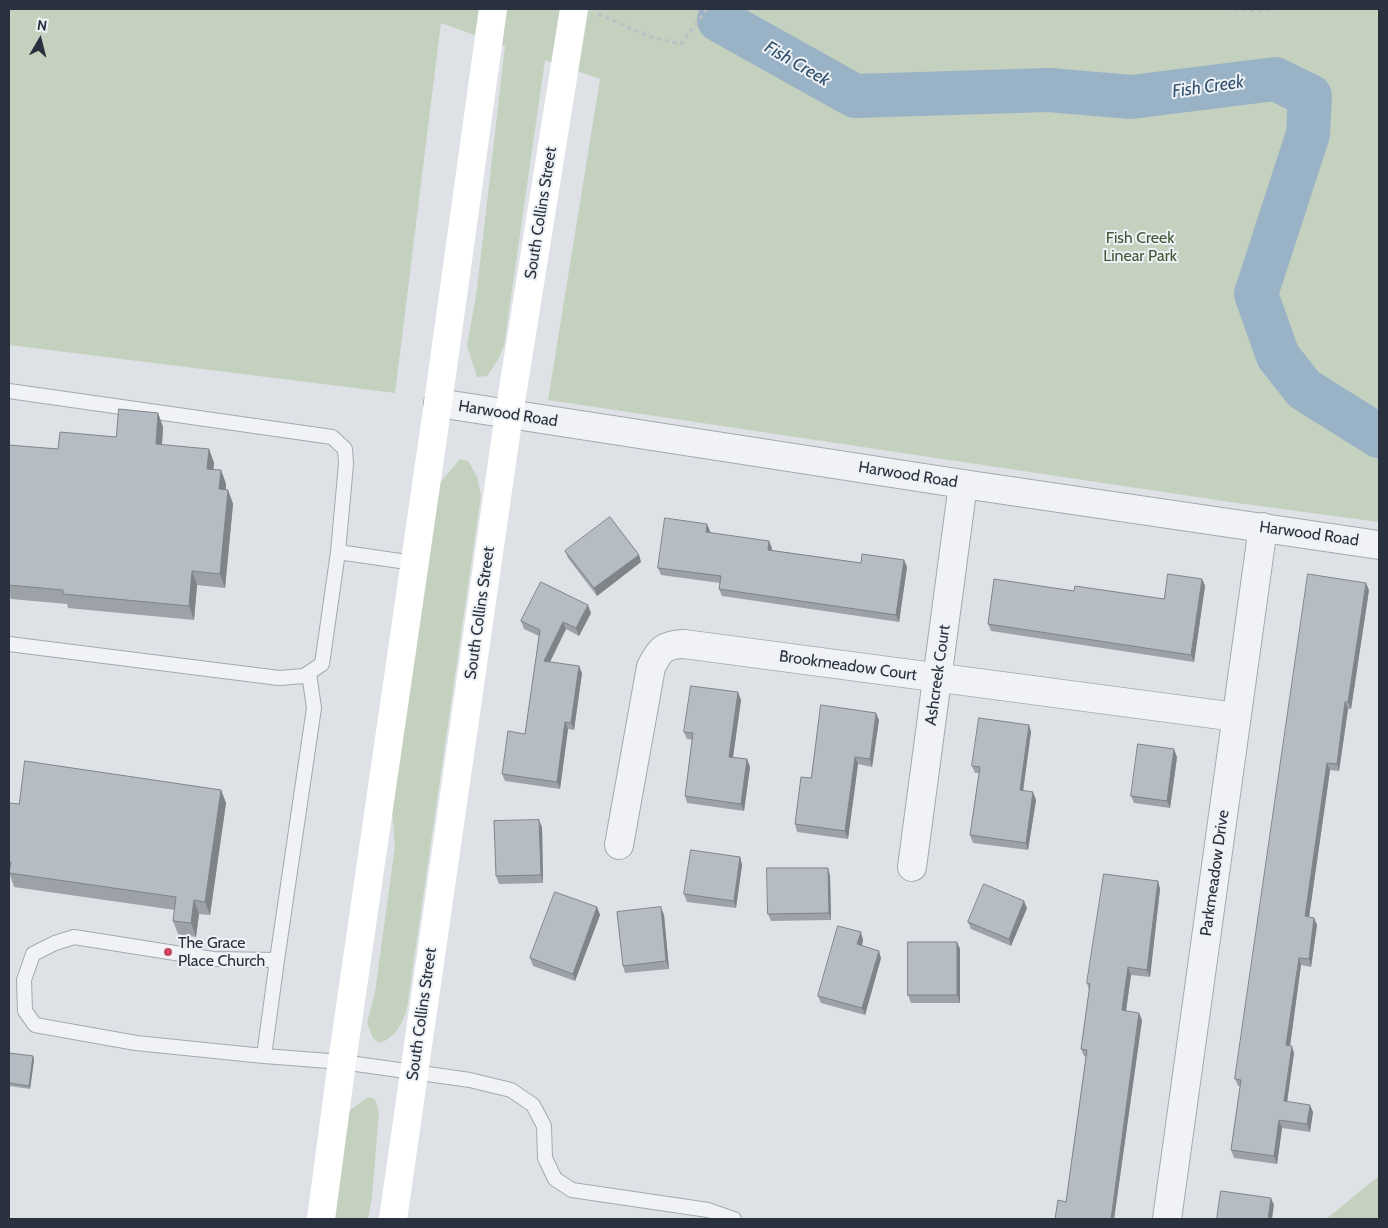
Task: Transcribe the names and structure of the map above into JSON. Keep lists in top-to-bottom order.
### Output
{
  "streets": {
    "main road": ["South Collins Street"],
    "street": [
      "Harwood Road",
      "Brookmeadow Court",
      "Ashcreek Court",
      "Parkmeadow Drive"
    ]
  },
  "crossings": [
    ["South Collins Street", "Harwood Road"],
    ["Harwood Road", "Ashcreek Court"],
    ["Harwood Road", "Parkmeadow Drive"],
    ["Brookmeadow Court", "Ashcreek Court"],
    ["Brookmeadow Court", "Parkmeadow Drive"]
  ],
  "water": ["Fish Creek"],
  "parks": ["Fish Creek Linear Park"],
  "places": ["The Grace Place Church"],
  "north": "top"
}
